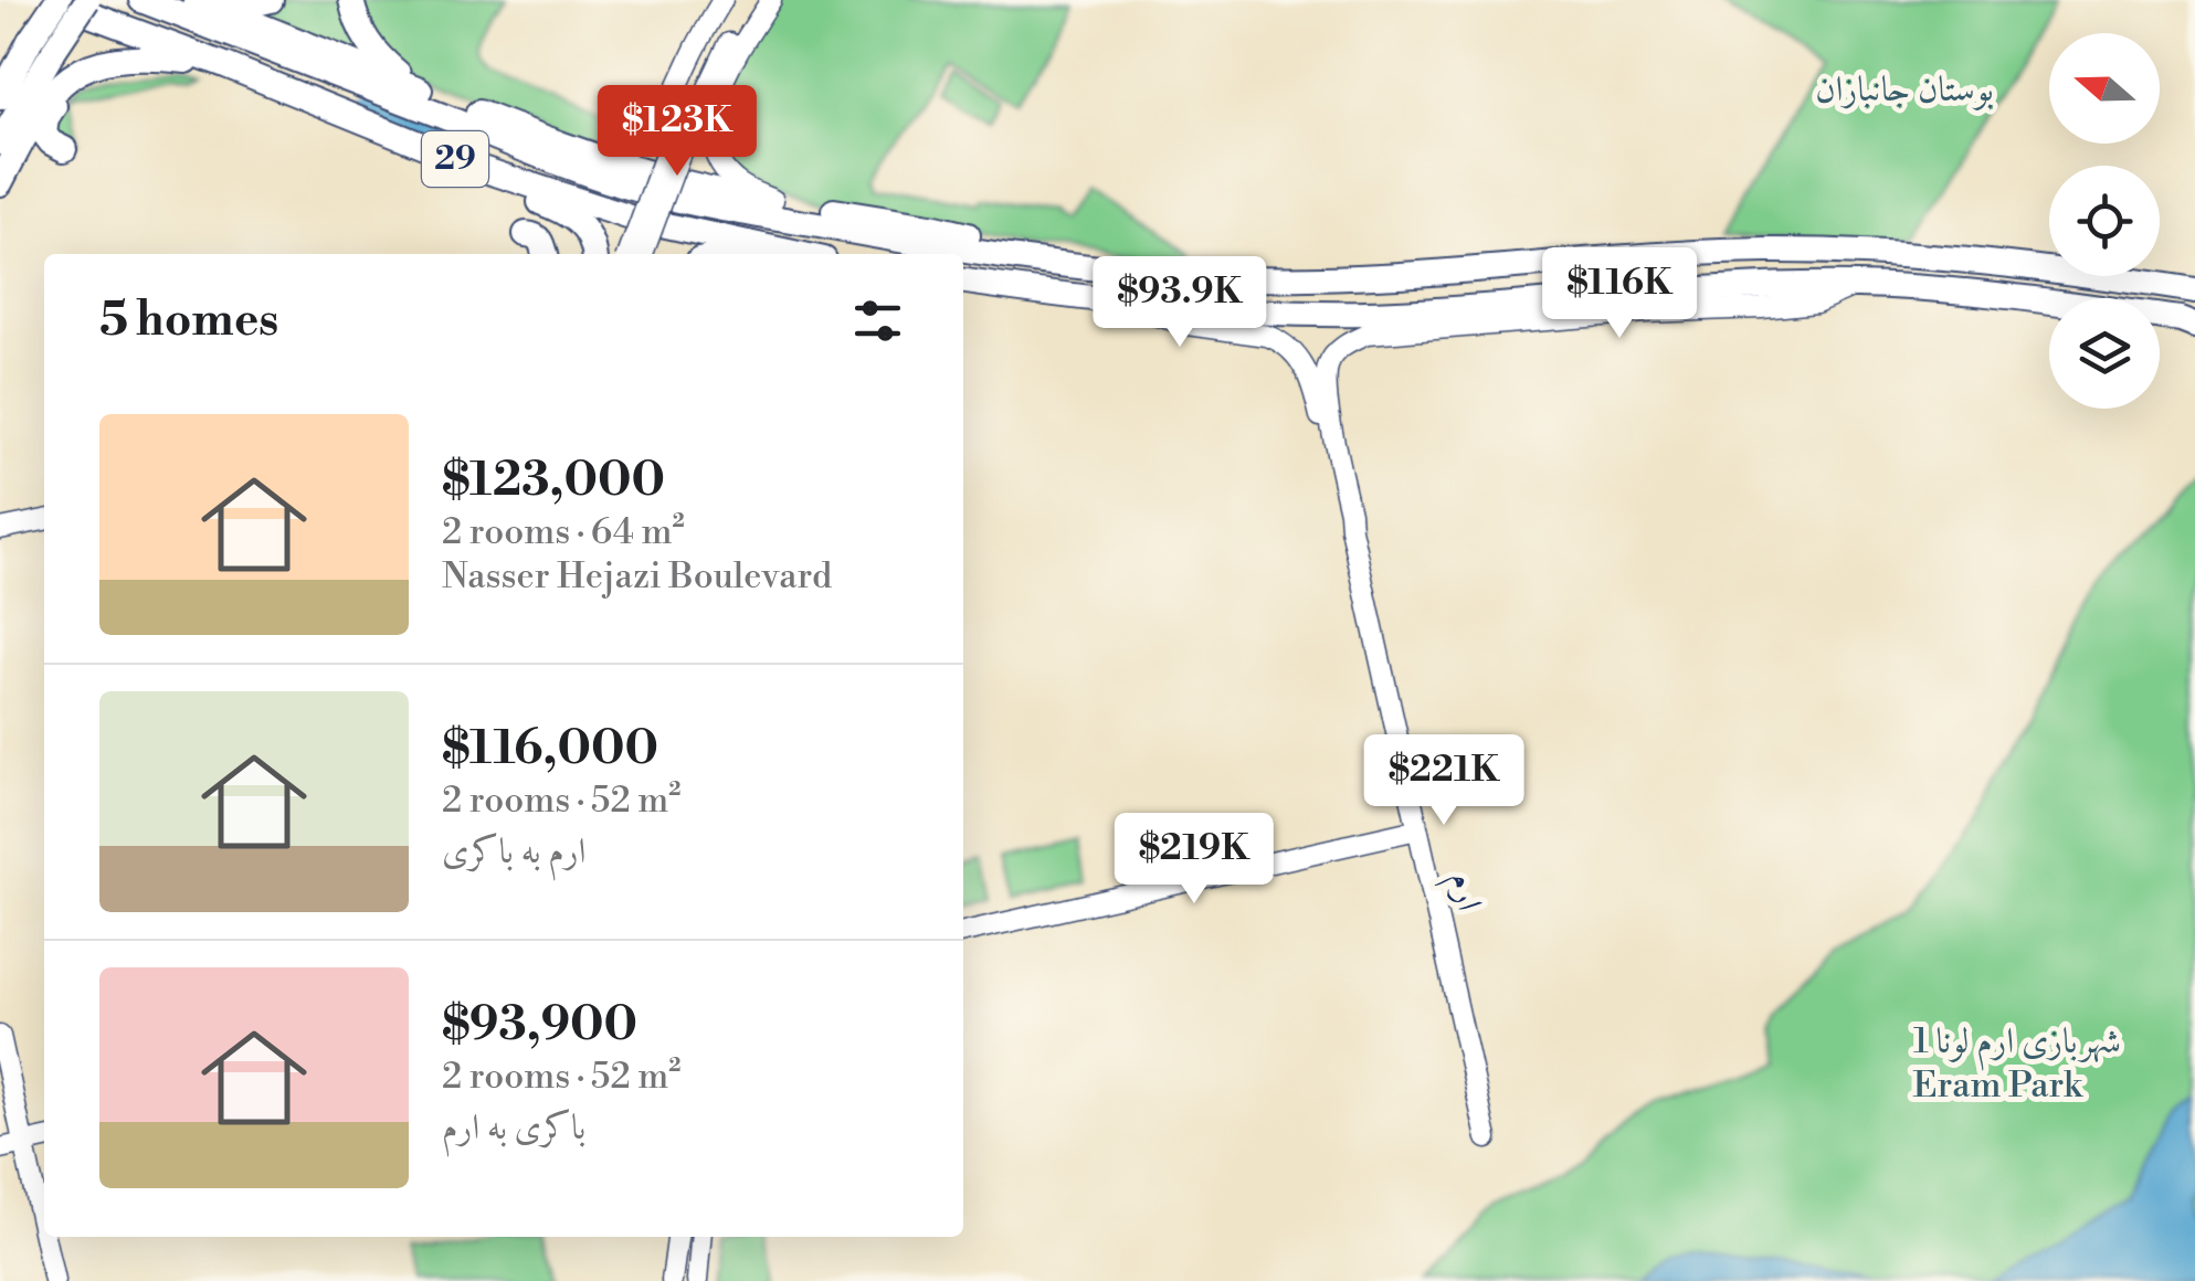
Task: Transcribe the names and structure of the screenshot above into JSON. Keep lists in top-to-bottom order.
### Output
{
  "streets": {
    "highway": ["29"],
    "street": ["ارم"]
  },
  "parks": ["بوستان جانبازان", "شهربازی ارم لونا 1", "Eram Park"],
  "north": "left",
  "page": {
    "price": [
      "$123K",
      "$116K",
      "$93.9K",
      "$221K",
      "$219K"
    ],
    "heading": "5 homes",
    "list": [
      {
        "name": "$123,000",
        "note": "2 rooms · 64 m² · Nasser Hejazi Boulevard"
      },
      {
        "name": "$116,000",
        "note": "2 rooms · 52 m² · ارم به باکری"
      },
      {
        "name": "$93,900",
        "note": "2 rooms · 52 m² · باکری به ارم"
      }
    ]
  }
}
